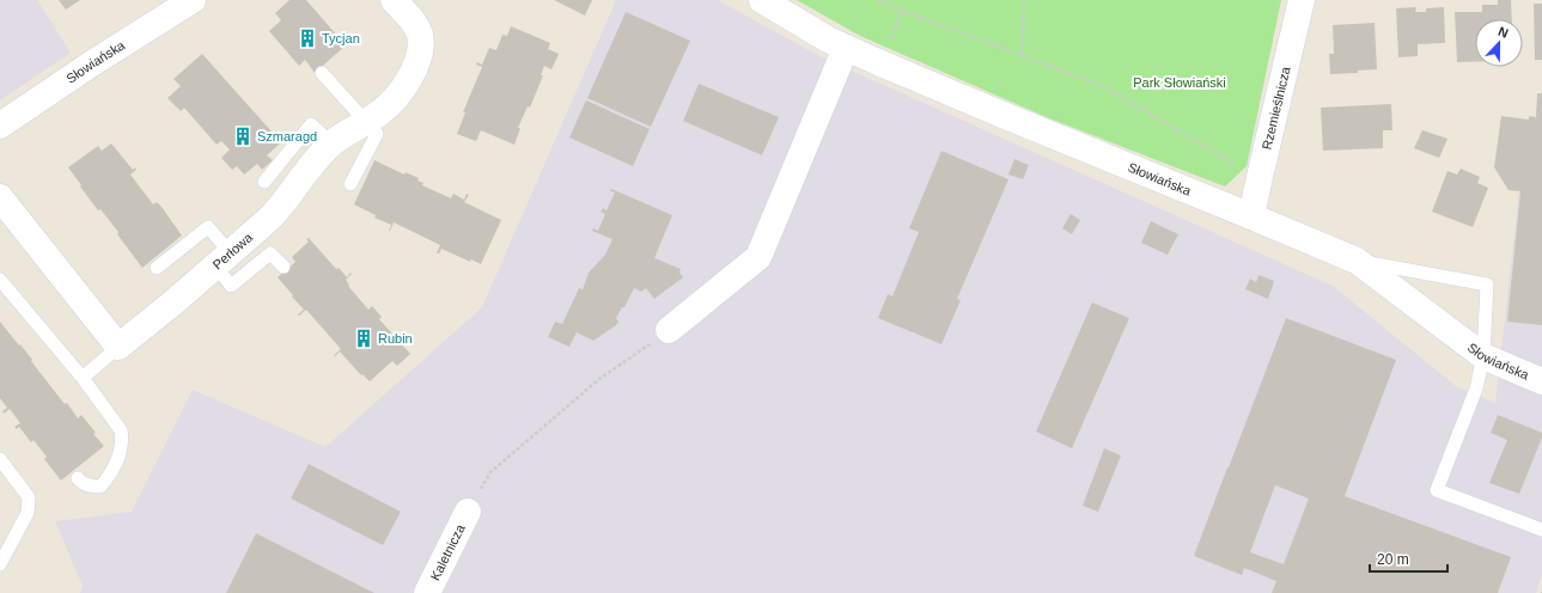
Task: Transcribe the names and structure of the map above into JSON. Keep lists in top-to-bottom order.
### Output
{
  "streets": {
    "street": [
      "Słowiańska",
      "Rzemieślnicza",
      "Perłowa",
      "Kaletnicza"
    ]
  },
  "crossings": [
    ["Słowiańska", "Rzemieślnicza"]
  ],
  "parks": ["Park Słowiański"],
  "places": {
    "building": ["Tycjan", "Szmaragd", "Rubin"]
  },
  "scale_bar": "20 m",
  "north": "top"
}
